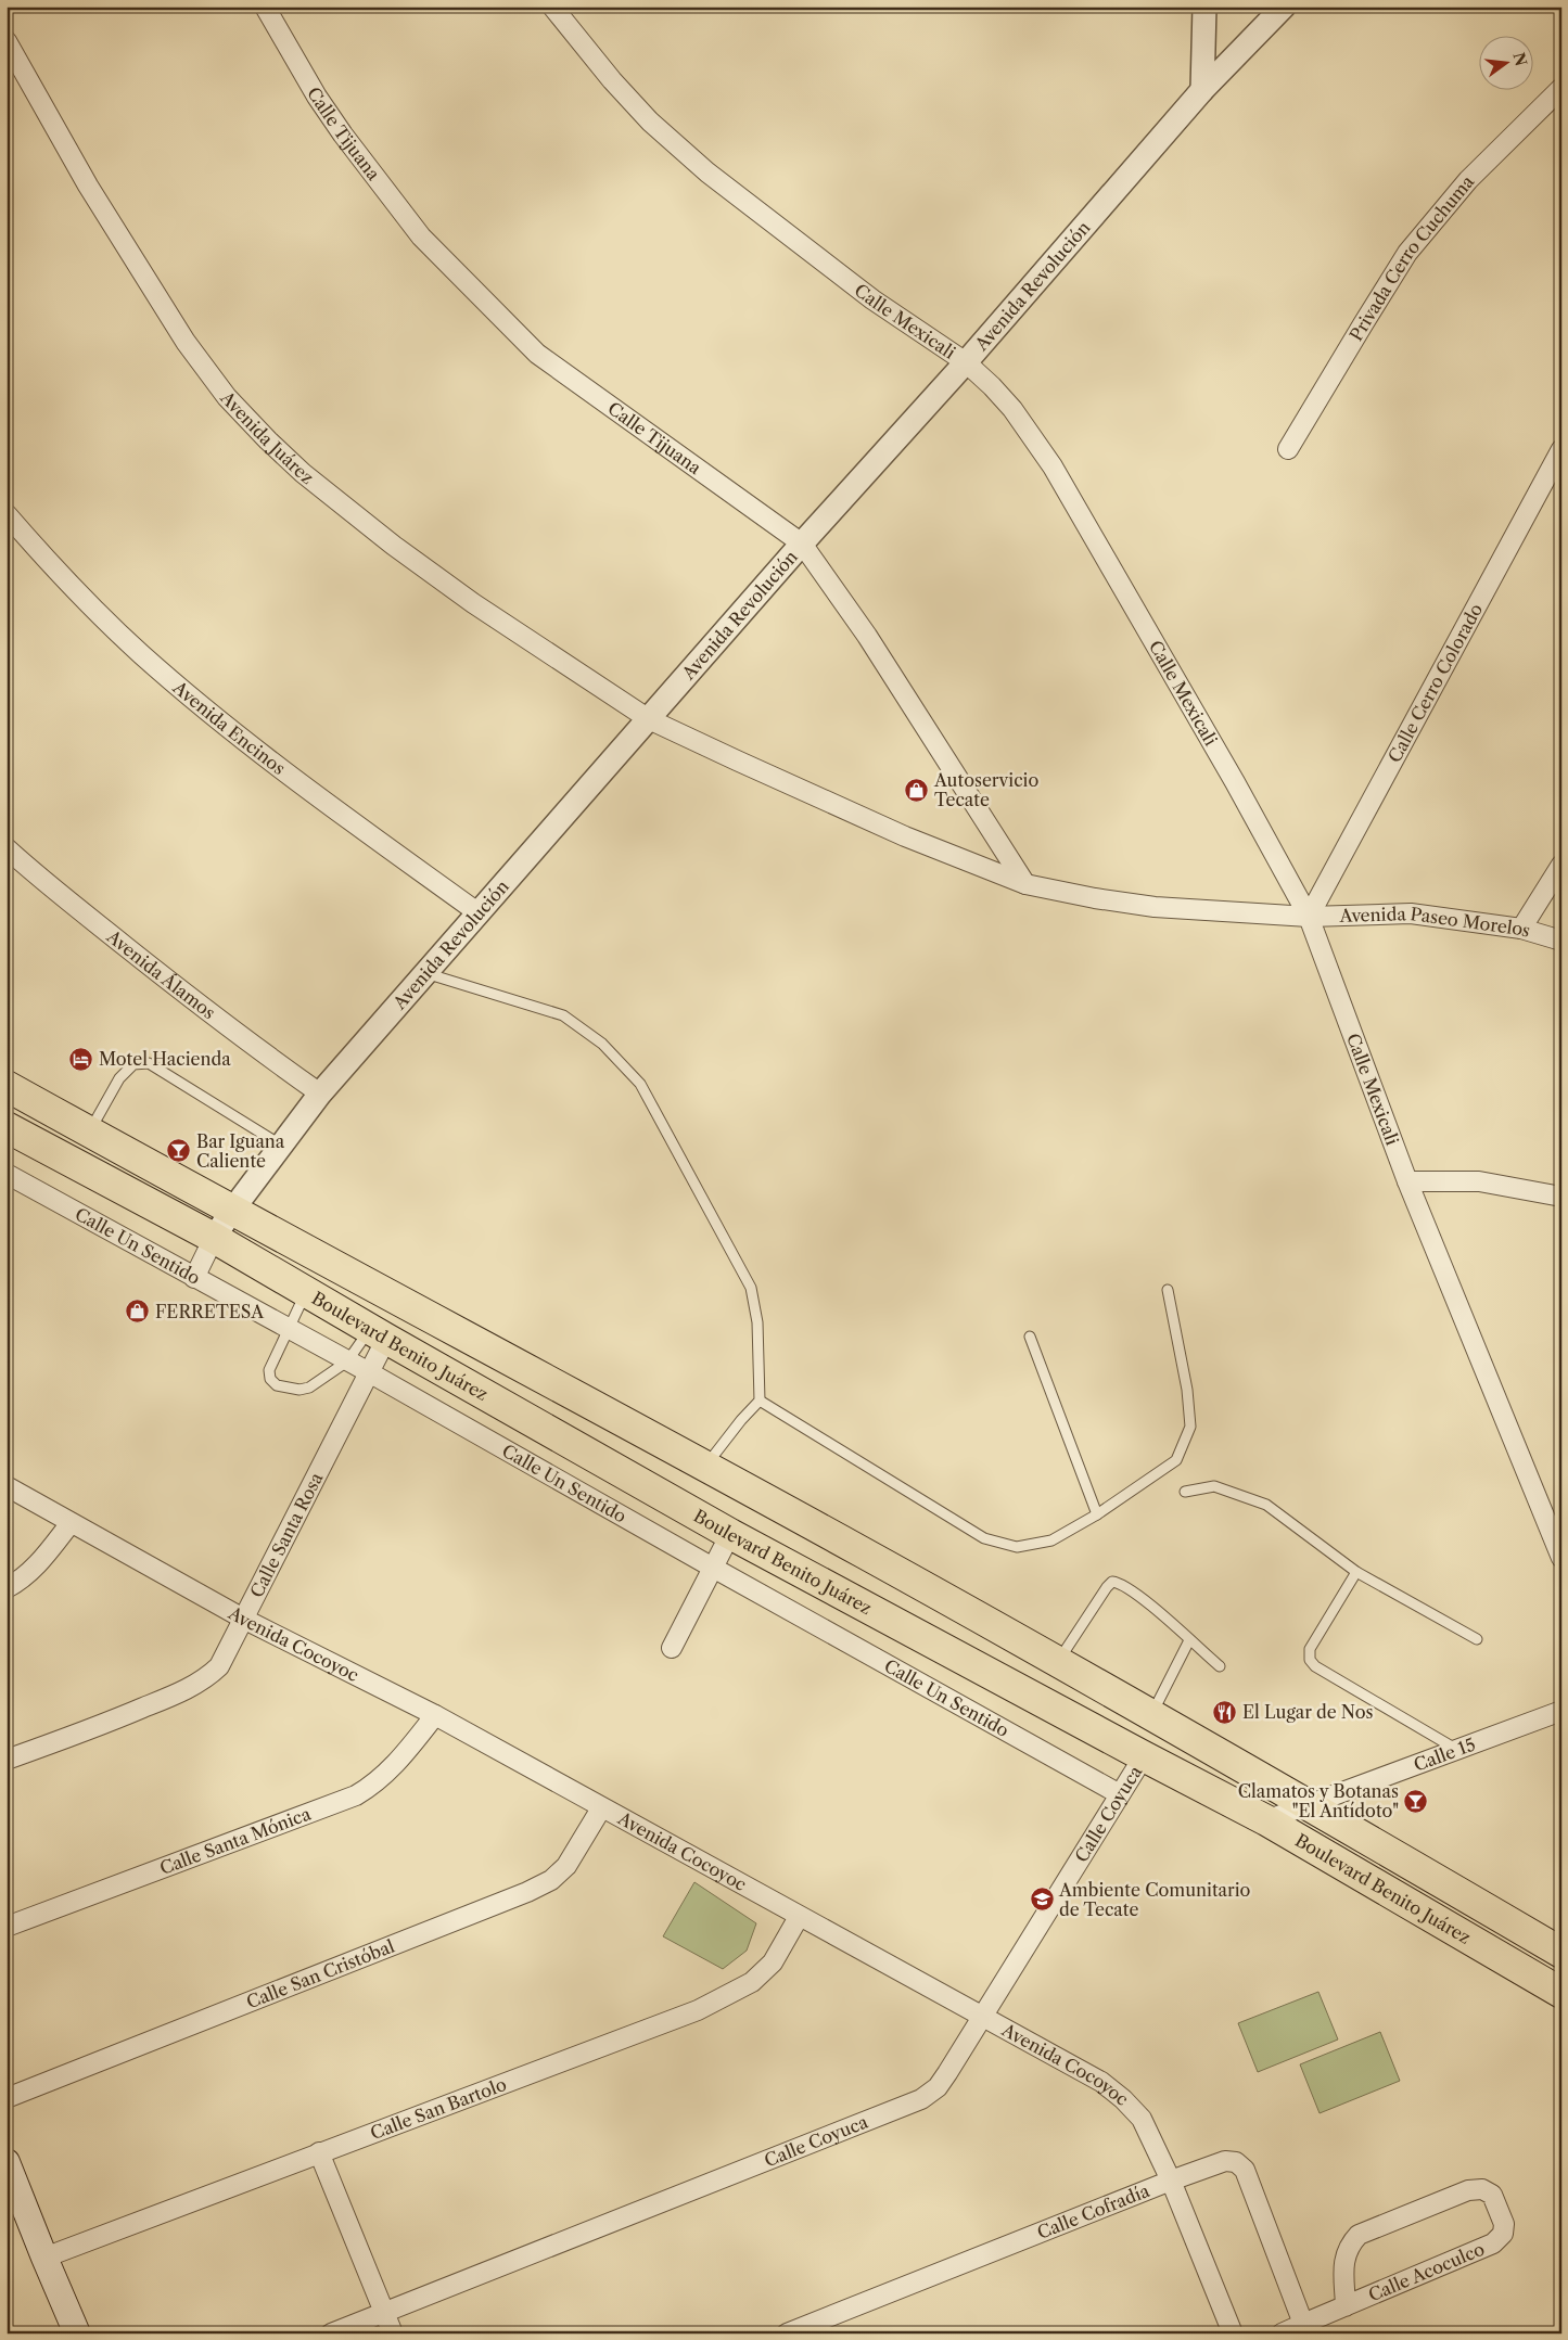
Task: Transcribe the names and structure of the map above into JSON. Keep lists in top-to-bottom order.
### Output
{
  "streets": {
    "main road": ["Boulevard Benito Juárez"],
    "street": [
      "Calle Tijuana",
      "Privada Cerro Cuchuma",
      "Avenida Revolución",
      "Calle Mexicali",
      "Avenida Juárez",
      "Calle Cerro Colorado",
      "Avenida Encinos",
      "Avenida Paseo Morelos",
      "Avenida Álamos",
      "Calle Un Sentido",
      "Calle Santa Rosa",
      "Avenida Cocoyoc",
      "Calle 15",
      "Calle Coyuca",
      "Calle Santa Mónica",
      "Calle San Cristóbal",
      "Calle San Bartolo",
      "Calle Cofradía",
      "Calle Acoculco"
    ]
  },
  "crossings": [
    ["Calle Tijuana", "Avenida Revolución"],
    ["Calle Tijuana", "Avenida Juárez"],
    ["Calle Tijuana", "Avenida Paseo Morelos"],
    ["Avenida Revolución", "Calle Mexicali"],
    ["Avenida Revolución", "Avenida Juárez"],
    ["Avenida Revolución", "Avenida Encinos"],
    ["Avenida Revolución", "Avenida Álamos"],
    ["Avenida Revolución", "Boulevard Benito Juárez"],
    ["Calle Mexicali", "Calle Cerro Colorado"],
    ["Calle Mexicali", "Avenida Paseo Morelos"],
    ["Avenida Juárez", "Avenida Paseo Morelos"],
    ["Calle Cerro Colorado", "Avenida Paseo Morelos"],
    ["Calle Un Sentido", "Calle Santa Rosa"],
    ["Calle Un Sentido", "Calle Coyuca"],
    ["Boulevard Benito Juárez", "Calle Santa Rosa"],
    ["Boulevard Benito Juárez", "Calle 15"],
    ["Boulevard Benito Juárez", "Calle Coyuca"],
    ["Calle Santa Rosa", "Avenida Cocoyoc"],
    ["Avenida Cocoyoc", "Calle Coyuca"],
    ["Avenida Cocoyoc", "Calle Santa Mónica"],
    ["Avenida Cocoyoc", "Calle San Cristóbal"],
    ["Avenida Cocoyoc", "Calle San Bartolo"],
    ["Avenida Cocoyoc", "Calle Cofradía"],
    ["Calle Cofradía", "Calle Acoculco"]
  ],
  "places": {
    "shop": ["Autoservicio Tecate", "FERRETESA"],
    "hotel": ["Motel Hacienda"],
    "bar": ["Bar Iguana Caliente", "Clamatos y Botanas \"El Antídoto\""],
    "restaurant": ["El Lugar de Nos"],
    "school or university": ["Ambiente Comunitario de Tecate"]
  },
  "north": "right"
}
